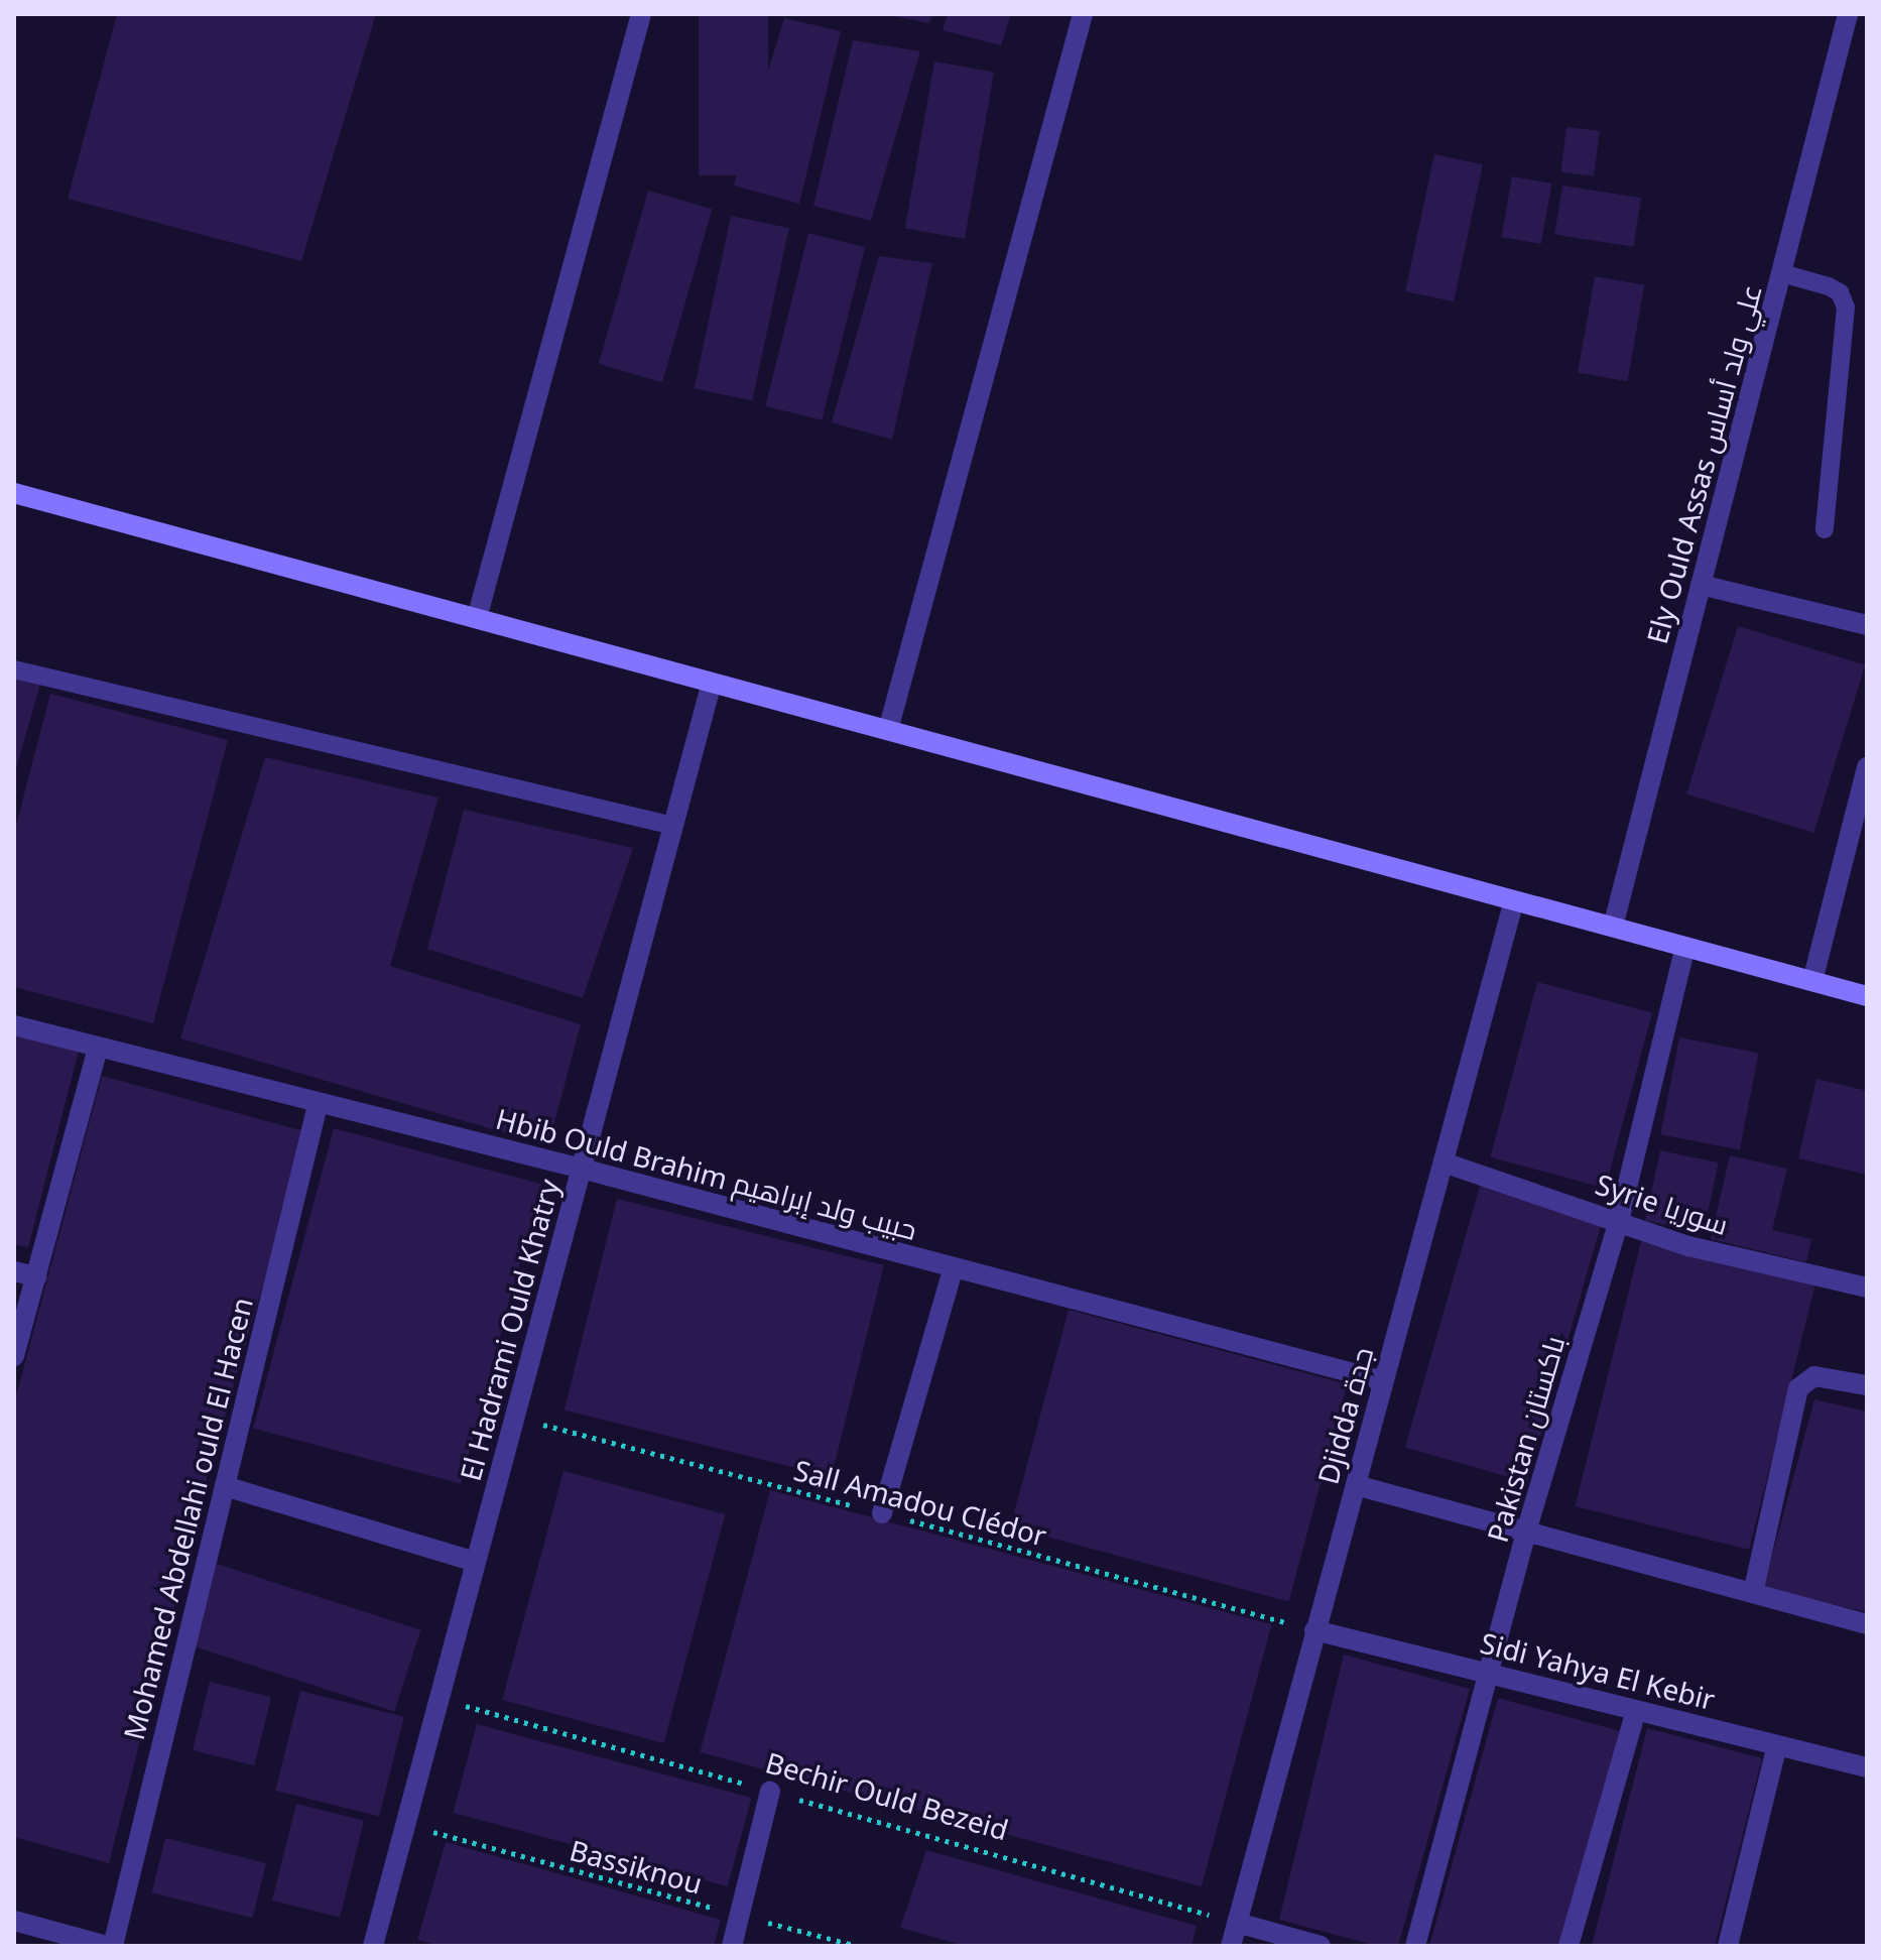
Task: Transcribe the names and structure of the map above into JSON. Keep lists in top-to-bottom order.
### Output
{
  "streets": {
    "street": [
      "Ely Ould Assas علي ولد أساس",
      "Hbib Ould Brahim حبيب ولد إبراهيم",
      "Syrie سوريا",
      "El Hadrami Ould Khatry",
      "Djidda جدة",
      "Pakistan باكستان",
      "Mohamed Abdellahi ould El Hacen",
      "Sidi Yahya El Kebir"
    ],
    "path": ["Sall Amadou Clédor", "Bechir Ould Bezeid", "Bassiknou"]
  },
  "crossings": [
    ["Hbib Ould Brahim حبيب ولد إبراهيم", "El Hadrami Ould Khatry"],
    ["Hbib Ould Brahim حبيب ولد إبراهيم", "Djidda جدة"],
    ["Hbib Ould Brahim حبيب ولد إبراهيم", "Mohamed Abdellahi ould El Hacen"],
    ["Syrie سوريا", "Djidda جدة"],
    ["Syrie سوريا", "Pakistan باكستان"],
    ["El Hadrami Ould Khatry", "Sall Amadou Clédor"],
    ["El Hadrami Ould Khatry", "Bechir Ould Bezeid"],
    ["El Hadrami Ould Khatry", "Bassiknou"],
    ["Djidda جدة", "Sall Amadou Clédor"],
    ["Djidda جدة", "Sidi Yahya El Kebir"],
    ["Djidda جدة", "Bechir Ould Bezeid"],
    ["Pakistan باكستان", "Sidi Yahya El Kebir"],
    ["Sall Amadou Clédor", "Sidi Yahya El Kebir"]
  ]
}
